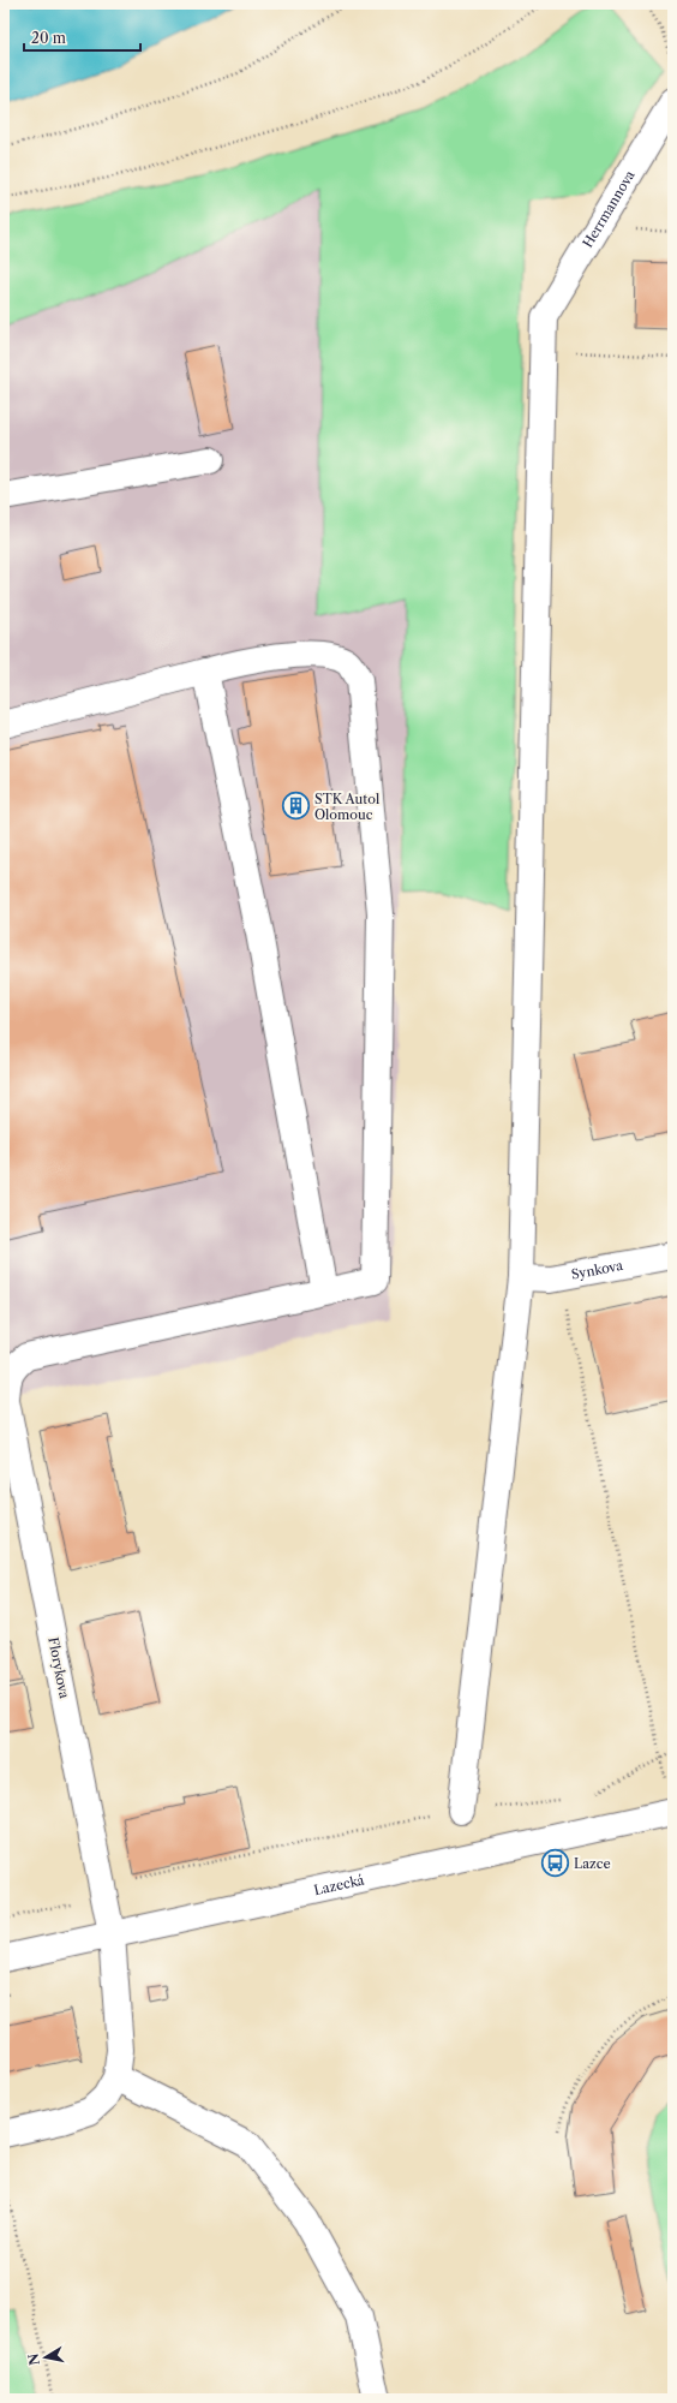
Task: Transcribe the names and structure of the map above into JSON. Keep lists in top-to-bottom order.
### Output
{
  "streets": {
    "street": [
      "Herrmannova",
      "Synkova",
      "Florykova",
      "Lazecká"
    ]
  },
  "crossings": [
    ["Florykova", "Lazecká"]
  ],
  "places": {
    "building": ["STK Autol Olomouc"],
    "bus stop": ["Lazce"]
  },
  "scale_bar": "20 m",
  "north": "left"
}
